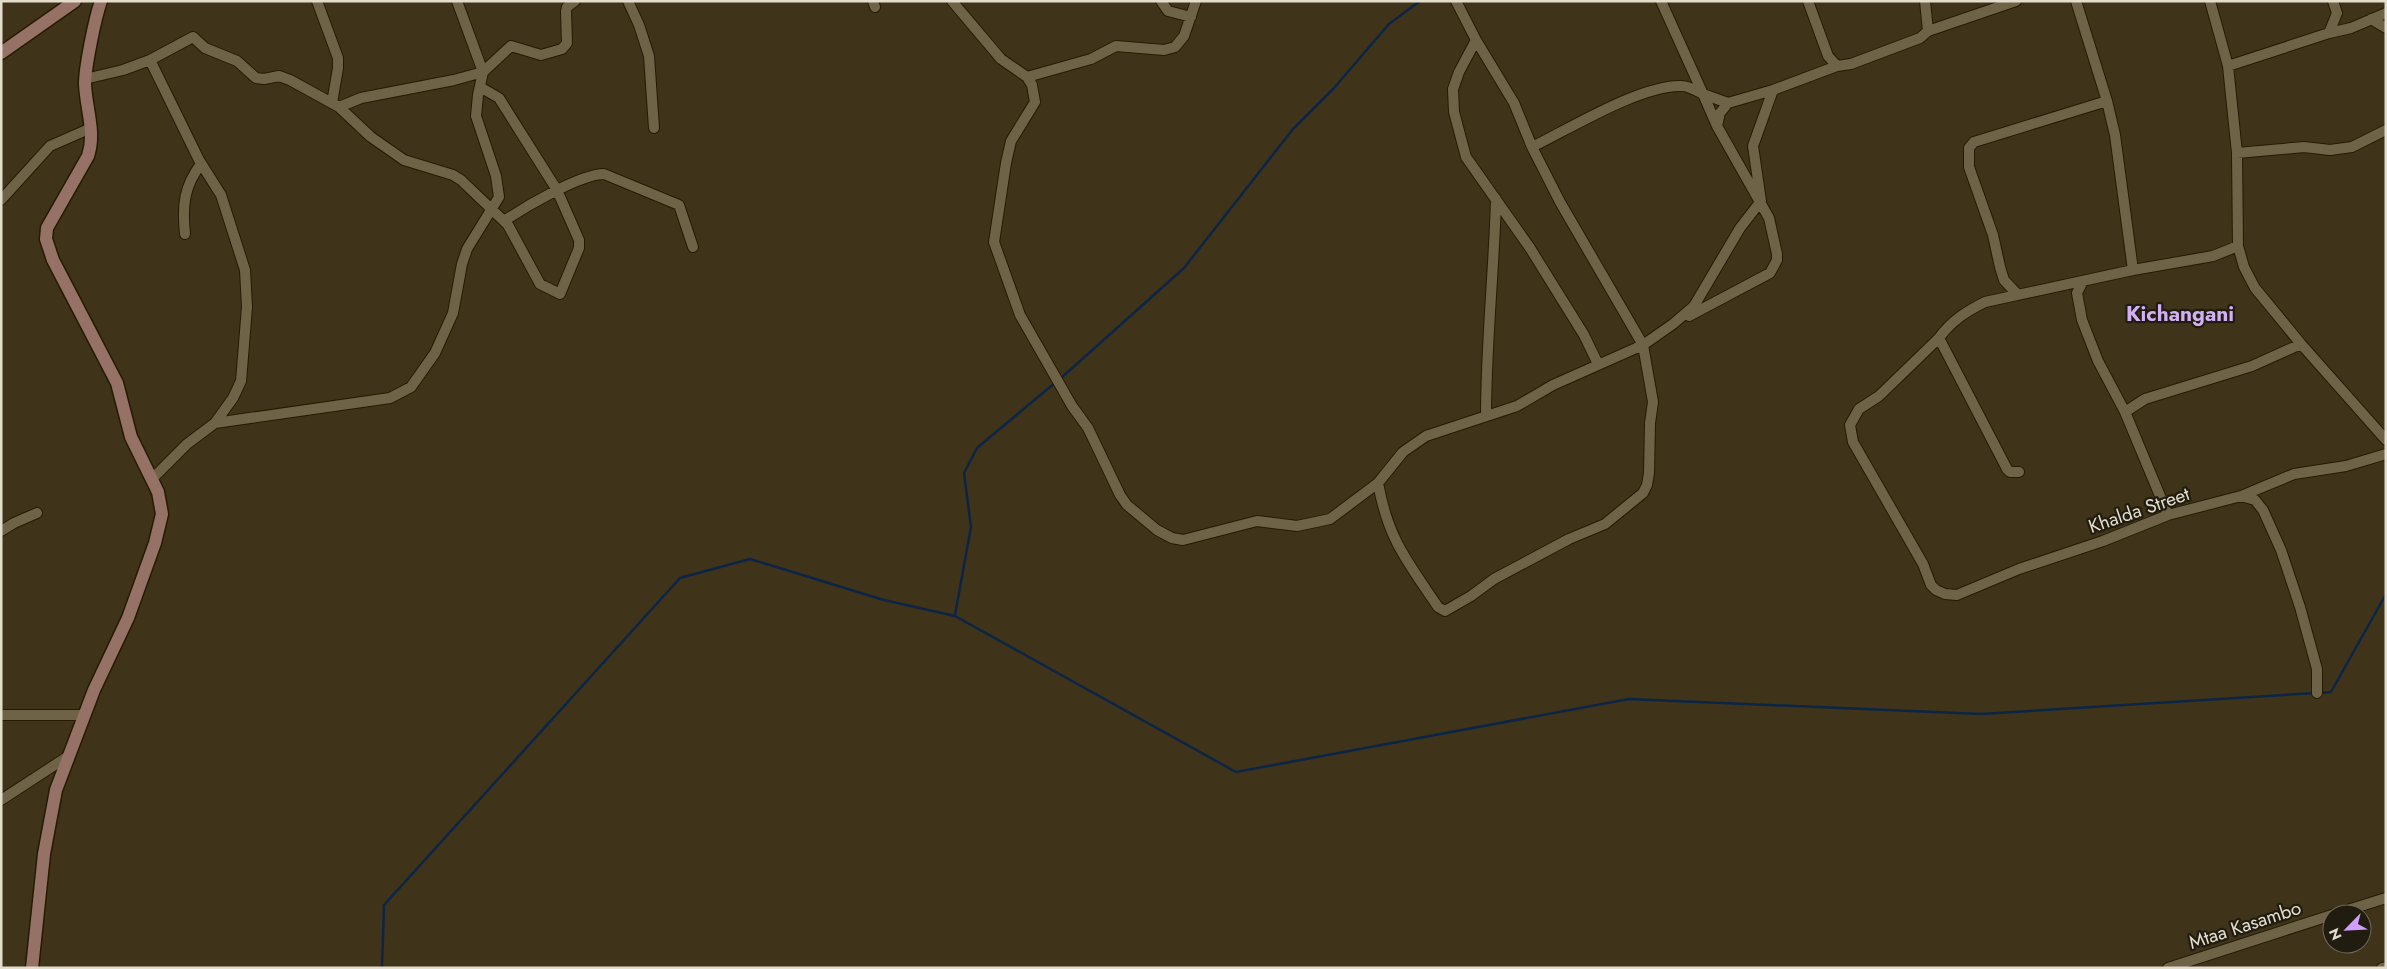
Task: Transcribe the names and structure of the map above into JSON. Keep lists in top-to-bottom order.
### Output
{
  "streets": {
    "street": ["Khalda Street", "Mtaa Kasambo"]
  },
  "districts": ["Kichangani"],
  "north": "bottom left"
}
